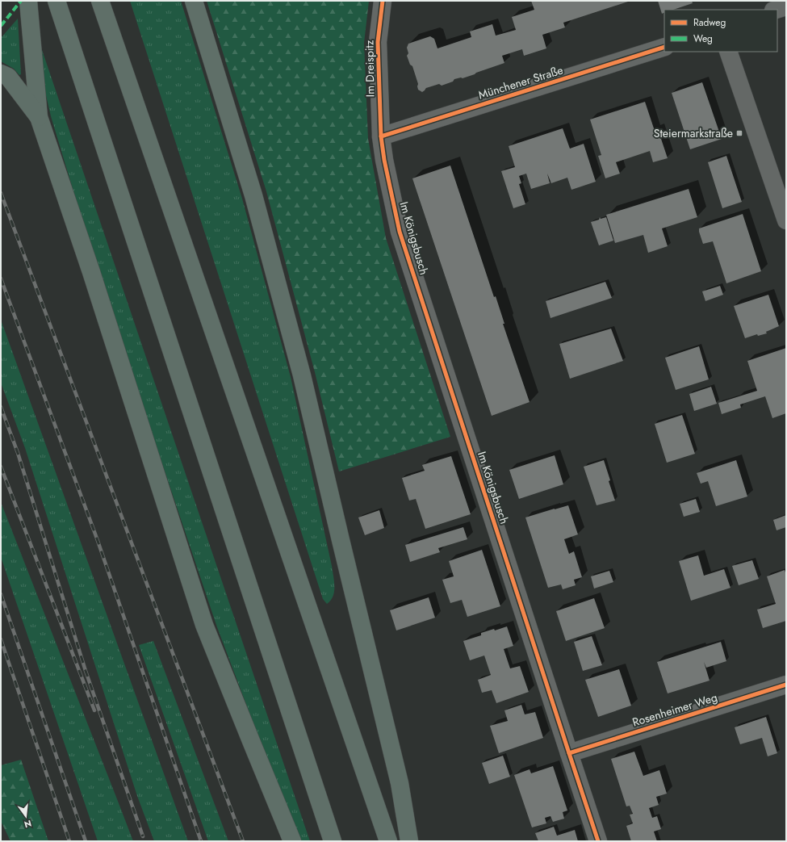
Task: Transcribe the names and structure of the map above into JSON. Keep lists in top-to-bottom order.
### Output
{
  "streets": {
    "street": [
      "Im Dreispitz",
      "Münchener Straße",
      "Im Königsbusch",
      "Rosenheimer Weg"
    ]
  },
  "crossings": [
    ["Im Dreispitz", "Münchener Straße"],
    ["Im Dreispitz", "Im Königsbusch"],
    ["Münchener Straße", "Im Königsbusch"],
    ["Im Königsbusch", "Rosenheimer Weg"]
  ],
  "places": {
    "transit": ["Steiermarkstraße"]
  },
  "legend": ["Radweg", "Weg"],
  "north": "bottom"
}
